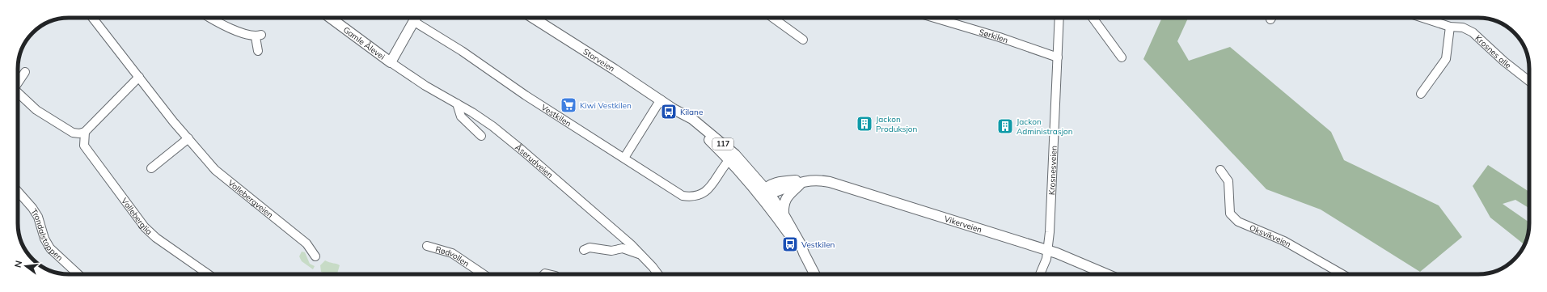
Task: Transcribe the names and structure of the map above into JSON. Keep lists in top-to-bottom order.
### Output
{
  "streets": {
    "main road": [
      "Gamle Ålevei",
      "Storveien",
      "117",
      "Vikerveien"
    ],
    "street": [
      "Sørkilen",
      "Krosnes alle",
      "Vestkilen",
      "Åserudveien",
      "Krosnesveien",
      "Vollebergveien",
      "Volleberglia",
      "Trondalstoppen",
      "Oksvikveien",
      "Rødvollen"
    ]
  },
  "crossings": [
    ["Sørkilen", "Krosnesveien"],
    ["Gamle Ålevei", "Vestkilen"],
    ["Gamle Ålevei", "Åserudveien"],
    ["Storveien", "117"],
    ["Storveien", "Vikerveien"],
    ["117", "Vikerveien"],
    ["Krosnesveien", "Vikerveien"]
  ],
  "places": {
    "supermarket": ["Kiwi Vestkilen"],
    "bus stop": ["Kilane", "Vestkilen"],
    "building": ["Jackon Produksjon", "Jackon Administrasjon"]
  },
  "north": "left"
}
